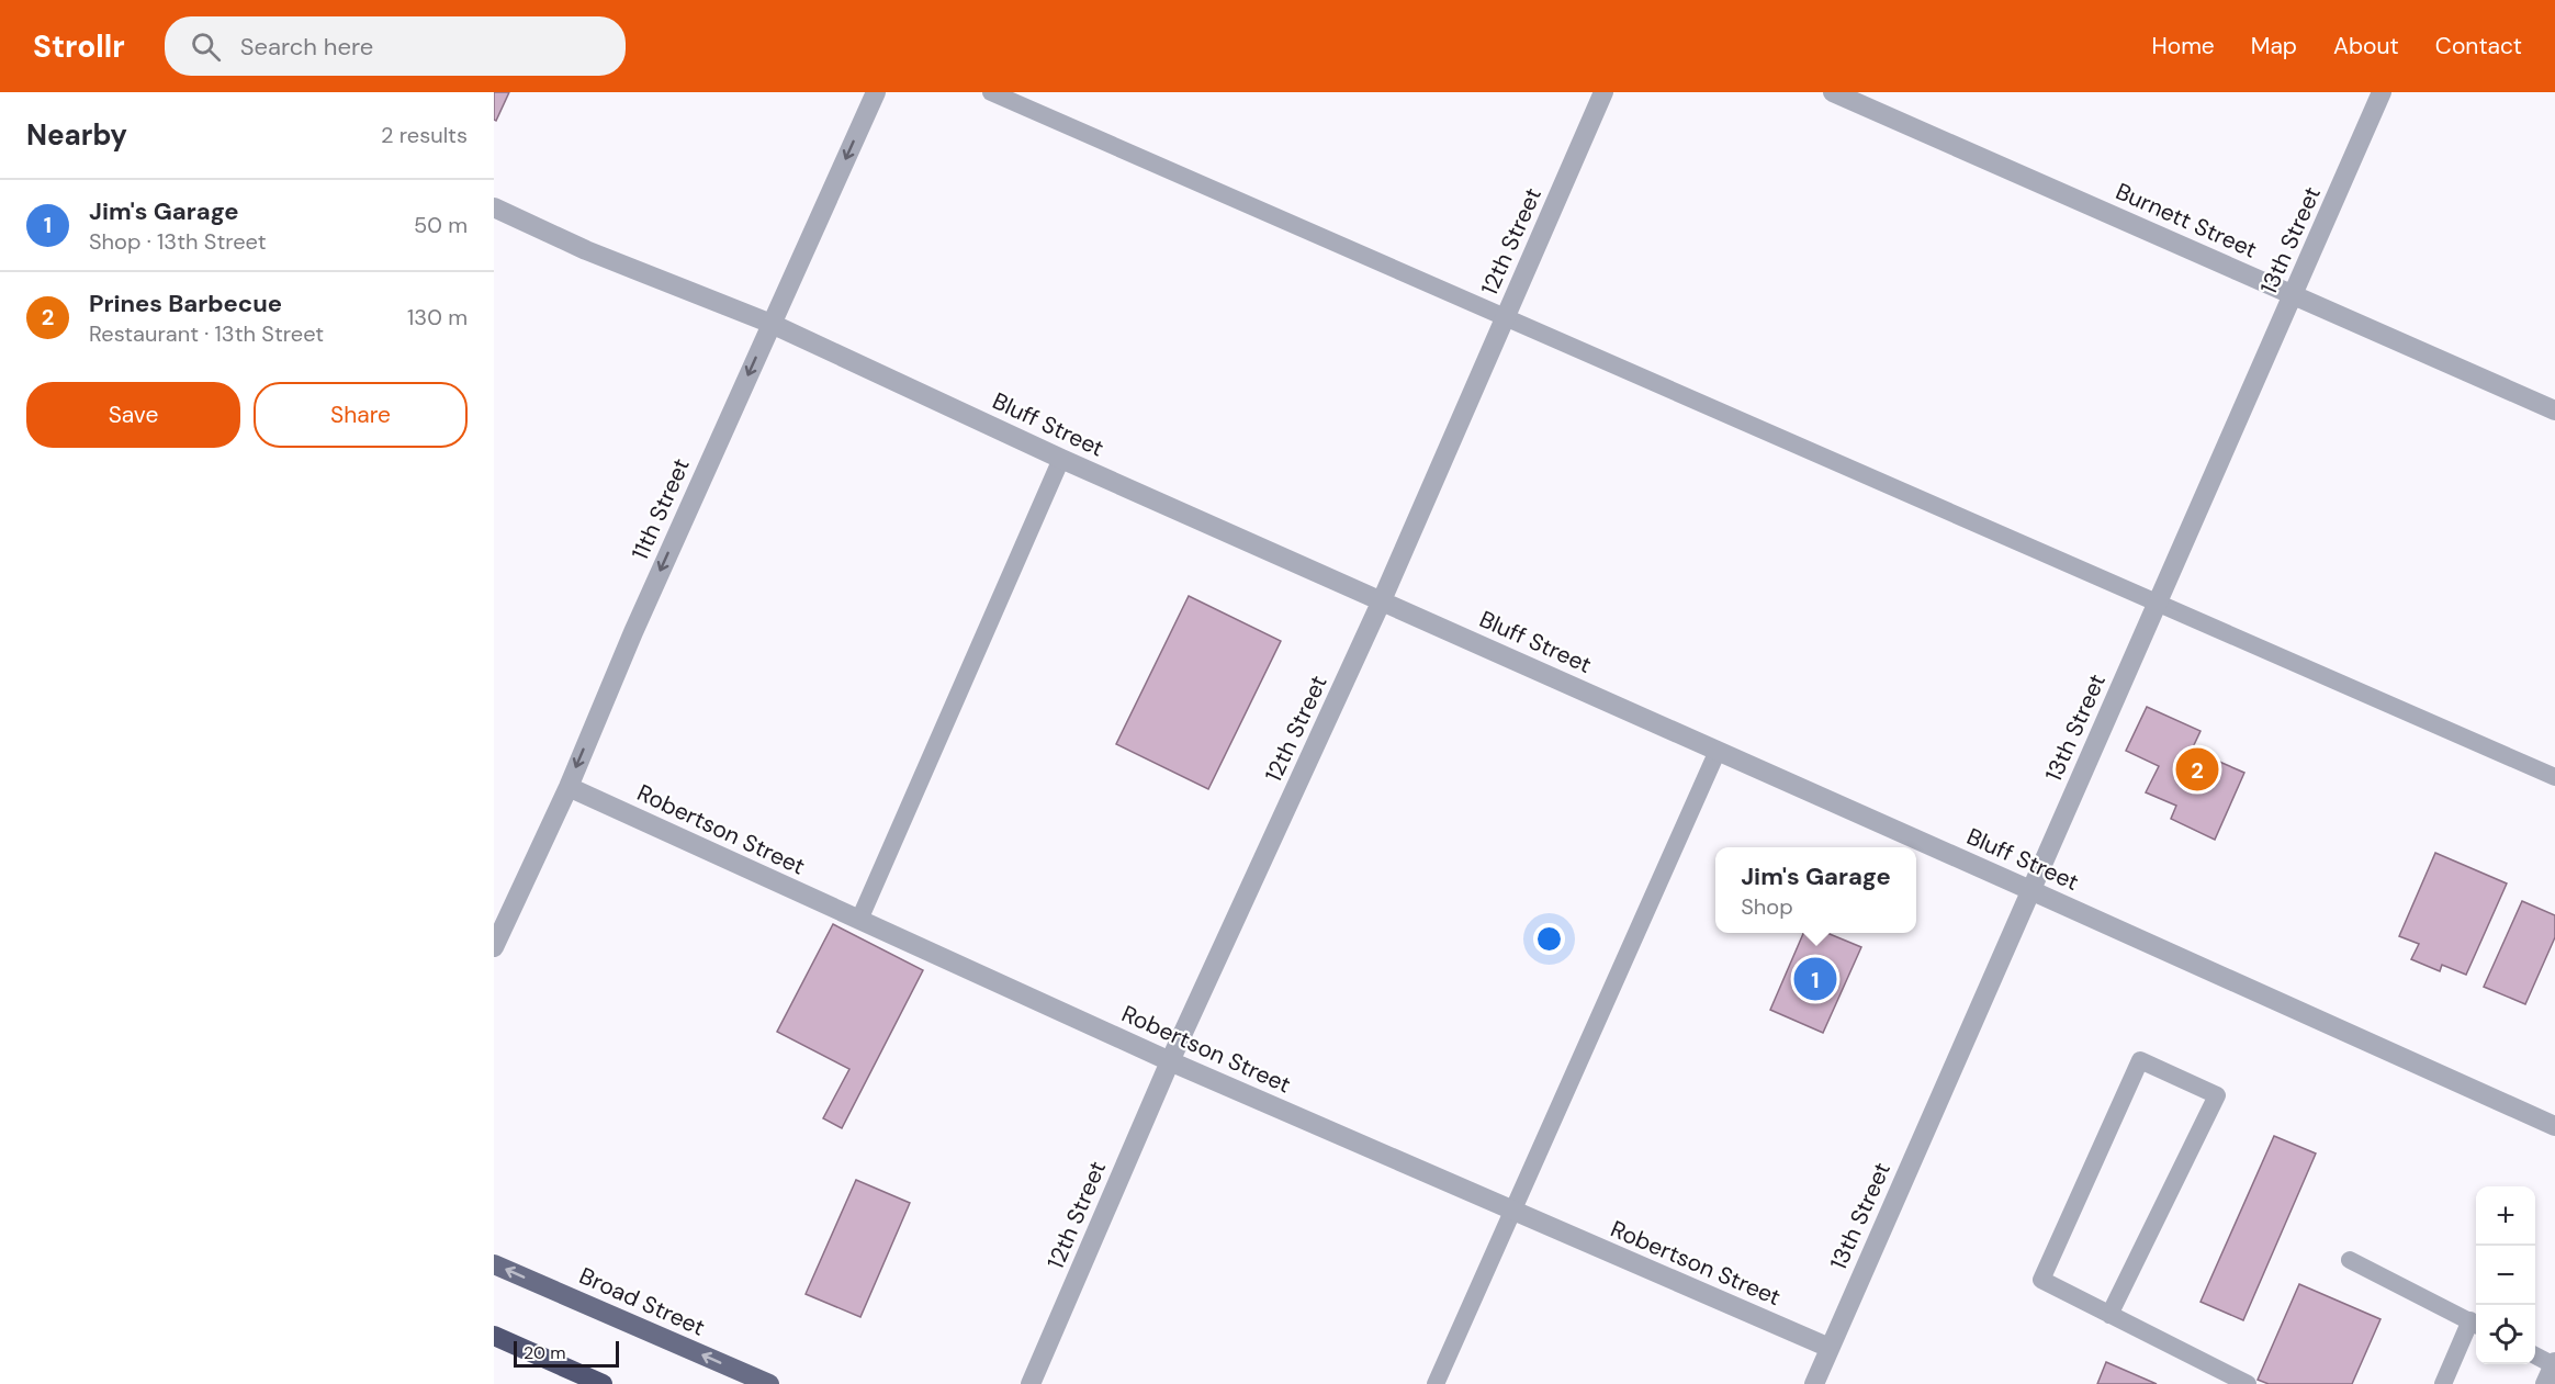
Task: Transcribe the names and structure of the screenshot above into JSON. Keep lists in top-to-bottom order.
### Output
{
  "streets": {
    "main road": ["Broad Street"],
    "street": [
      "Burnett Street",
      "13th Street",
      "12th Street",
      "Bluff Street",
      "11th Street",
      "Robertson Street"
    ]
  },
  "crossings": [
    ["Burnett Street", "13th Street"],
    ["13th Street", "Bluff Street"],
    ["13th Street", "Robertson Street"],
    ["12th Street", "Bluff Street"],
    ["12th Street", "Robertson Street"],
    ["Bluff Street", "11th Street"],
    ["11th Street", "Robertson Street"]
  ],
  "one_way": ["11th Street", "Broad Street"],
  "scale_bar": "20 m",
  "page": {
    "header": "Strollr",
    "search": "Search here",
    "nav": [
      "Home",
      "Map",
      "About",
      "Contact"
    ],
    "heading": ["Nearby", "2 results"],
    "list": [
      {
        "mark": "1",
        "name": "Jim's Garage",
        "note": "Shop · 13th Street",
        "value": "50 m"
      },
      {
        "mark": "2",
        "name": "Prines Barbecue",
        "note": "Restaurant · 13th Street",
        "value": "130 m"
      }
    ],
    "buttons": ["Save", "Share"],
    "pins": ["2", "1"],
    "popup": ["Jim's Garage", "Shop"],
    "map_buttons": ["+", "−"],
    "scale": "20 m"
  }
}
